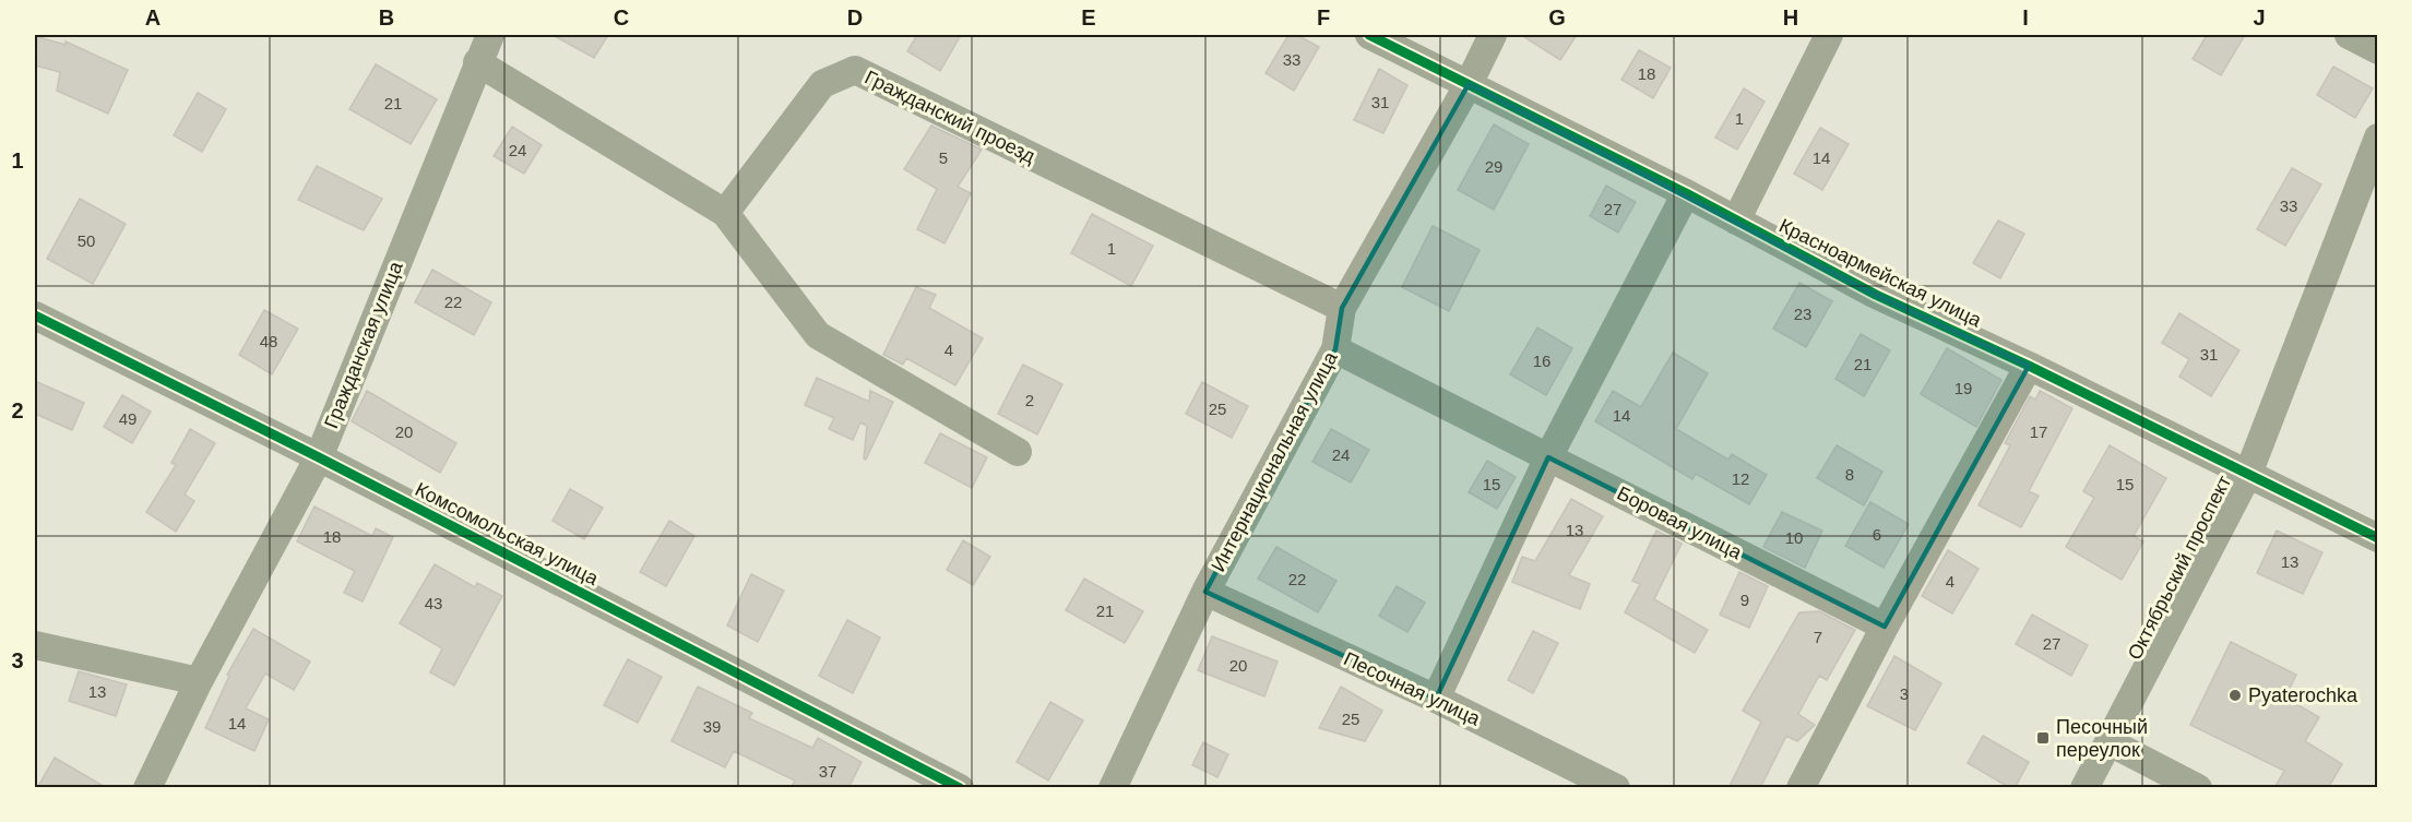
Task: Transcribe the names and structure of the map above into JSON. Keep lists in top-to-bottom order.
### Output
{
  "streets": {
    "street": [
      "Гражданский проезд",
      "Красноармейская улица",
      "Гражданская улица",
      "Интернациональная улица",
      "Боровая улица",
      "Комсомольская улица",
      "Октябрьский проспект",
      "Песочная улица"
    ]
  },
  "crossings": [
    ["Гражданский проезд", "Интернациональная улица"],
    ["Красноармейская улица", "Интернациональная улица"],
    ["Красноармейская улица", "Октябрьский проспект"],
    ["Гражданская улица", "Комсомольская улица"],
    ["Интернациональная улица", "Боровая улица"],
    ["Интернациональная улица", "Песочная улица"]
  ],
  "places": {
    "other": ["Pyaterochka"],
    "transit": ["Песочный переулок"]
  },
  "house_numbers": [
    "33",
    "18",
    "31",
    "21",
    "1",
    "24",
    "5",
    "14",
    "29",
    "33",
    "27",
    "50",
    "1",
    "22",
    "23",
    "48",
    "4",
    "31",
    "16",
    "21",
    "19",
    "2",
    "25",
    "14",
    "49",
    "20",
    "17",
    "24",
    "8",
    "12",
    "15",
    "15",
    "13",
    "6",
    "18",
    "10",
    "13",
    "22",
    "4",
    "9",
    "43",
    "21",
    "7",
    "27",
    "20",
    "13",
    "3",
    "25",
    "14",
    "39",
    "37"
  ],
  "grid": {
    "columns": [
      "A",
      "B",
      "C",
      "D",
      "E",
      "F",
      "G",
      "H",
      "I",
      "J"
    ],
    "rows": ["1", "2", "3"]
  }
}
